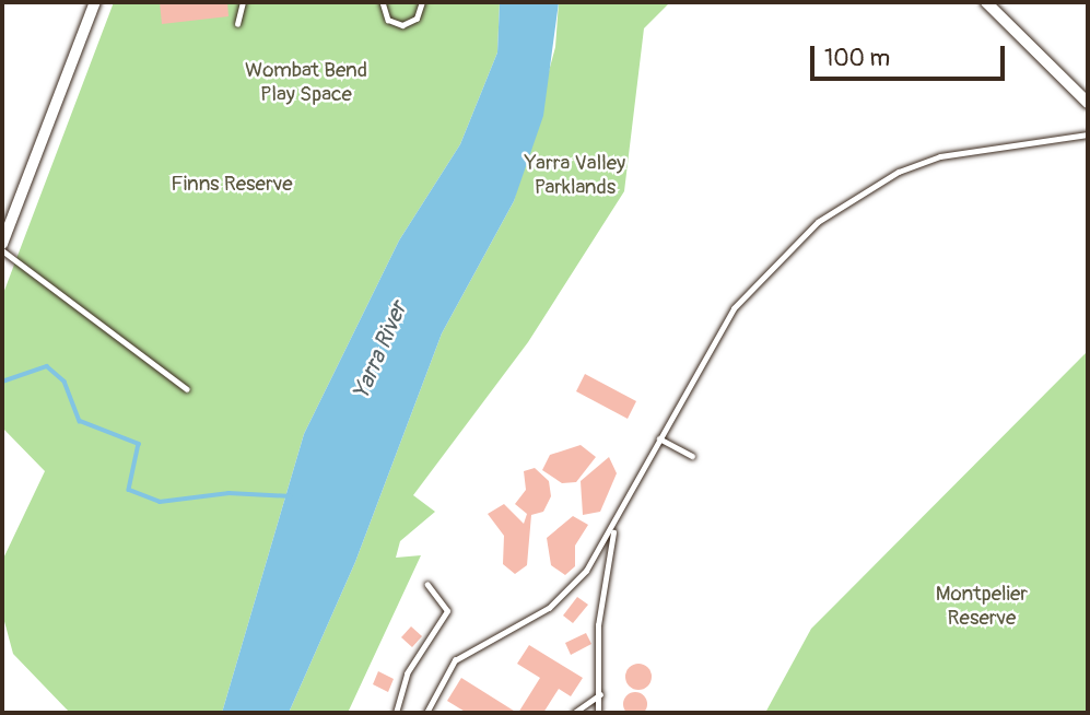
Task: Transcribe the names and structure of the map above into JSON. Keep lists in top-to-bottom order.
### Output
{
  "water": ["Yarra River"],
  "parks": [
    "Wombat Bend Play Space",
    "Yarra Valley Parklands",
    "Finns Reserve",
    "Montpelier Reserve"
  ],
  "scale_bar": "100 m"
}
